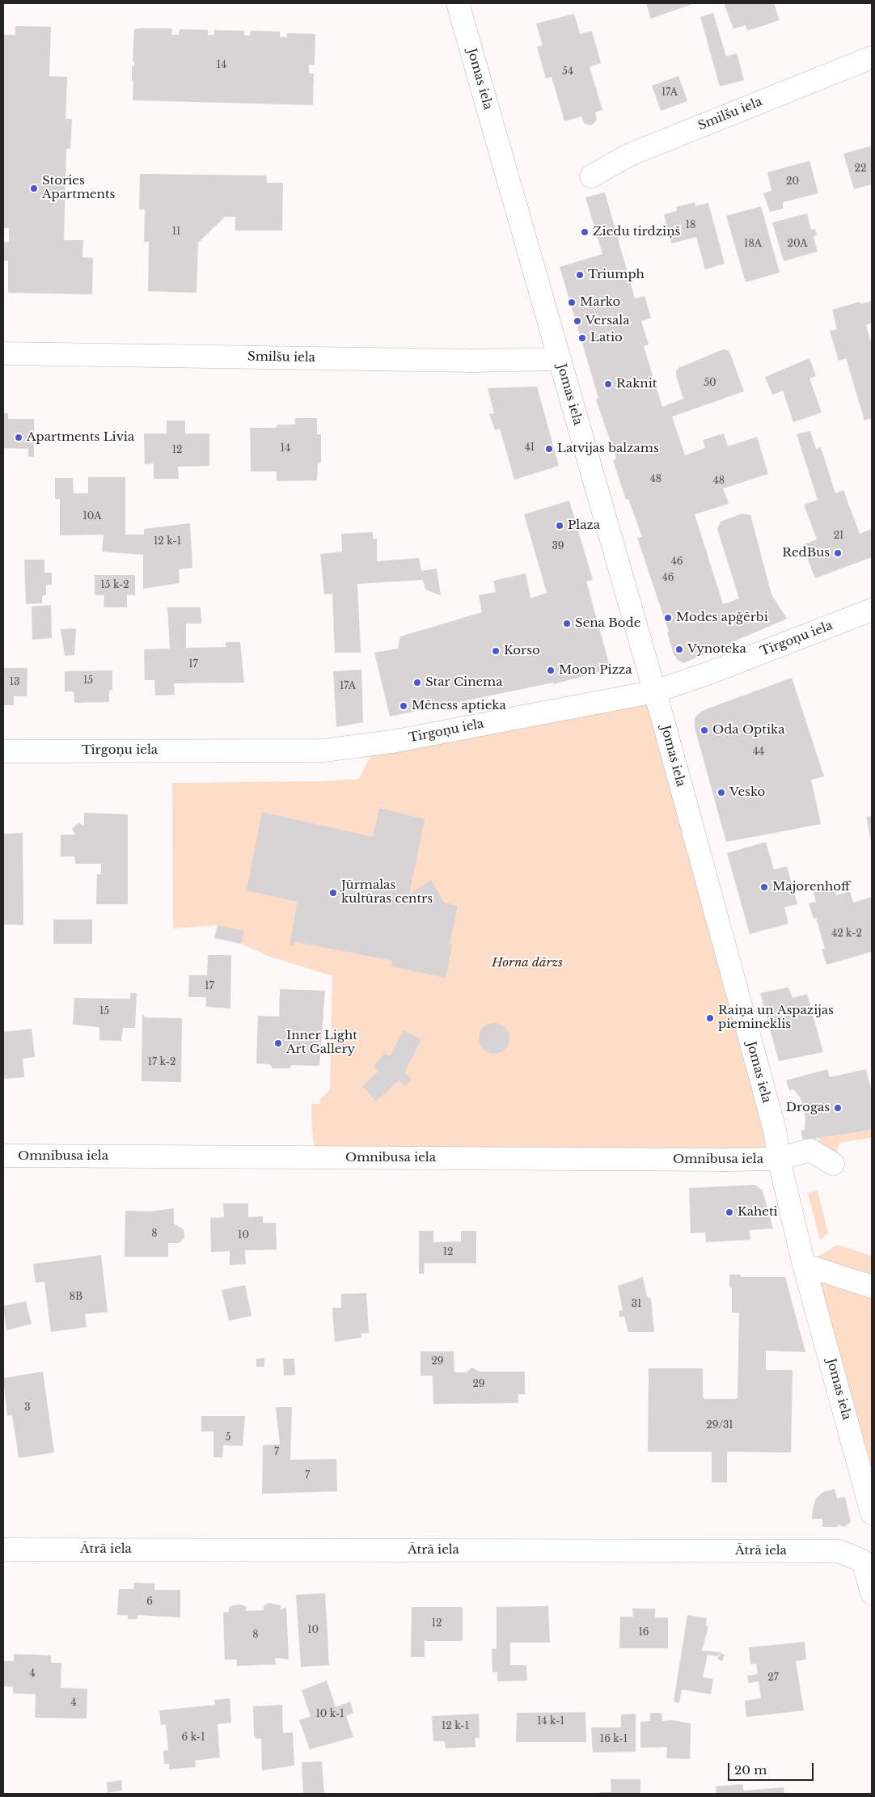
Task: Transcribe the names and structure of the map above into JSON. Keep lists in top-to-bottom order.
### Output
{
  "streets": {
    "street": [
      "Jomas iela",
      "Smilšu iela",
      "Tirgoņu iela",
      "Omnibusa iela",
      "Ātrā iela"
    ]
  },
  "crossings": [
    ["Jomas iela", "Smilšu iela"],
    ["Jomas iela", "Tirgoņu iela"],
    ["Jomas iela", "Omnibusa iela"]
  ],
  "parks": ["Horna dārzs"],
  "places": [
    "Stories Apartments",
    "Ziedu tirdziņš",
    "Triumph",
    "Marko",
    "Versala",
    "Latio",
    "Raknit",
    "Apartments Livia",
    "Latvijas balzams",
    "Plaza",
    "RedBus",
    "Modes apǧērbi",
    "Sena Bode",
    "Vynoteka",
    "Korso",
    "Moon Pizza",
    "Star Cinema",
    "Mēness aptieka",
    "Oda Optika",
    "Vesko",
    "Majorenhoff",
    "Jūrmalas kultūras centrs",
    "Raiņa un Aspazijas piemineklis",
    "Inner Light Art Gallery",
    "Drogas",
    "Kaheti"
  ],
  "house_numbers": [
    "14",
    "54",
    "17A",
    "22",
    "20",
    "18",
    "11",
    "18A",
    "20A",
    "50",
    "41",
    "14",
    "12",
    "48",
    "48",
    "10A",
    "21",
    "12 k-1",
    "39",
    "46",
    "46",
    "15 k-2",
    "17",
    "15",
    "13",
    "17A",
    "44",
    "42 k-2",
    "17",
    "15",
    "17 k-2",
    "8",
    "10",
    "12",
    "8B",
    "31",
    "29",
    "29",
    "3",
    "29/31",
    "5",
    "7",
    "7",
    "6",
    "12",
    "10",
    "16",
    "8",
    "4",
    "27",
    "4",
    "10 k-1",
    "14 k-1",
    "12 k-1",
    "6 k-1",
    "16 k-1"
  ],
  "scale_bar": "20 m"
}
